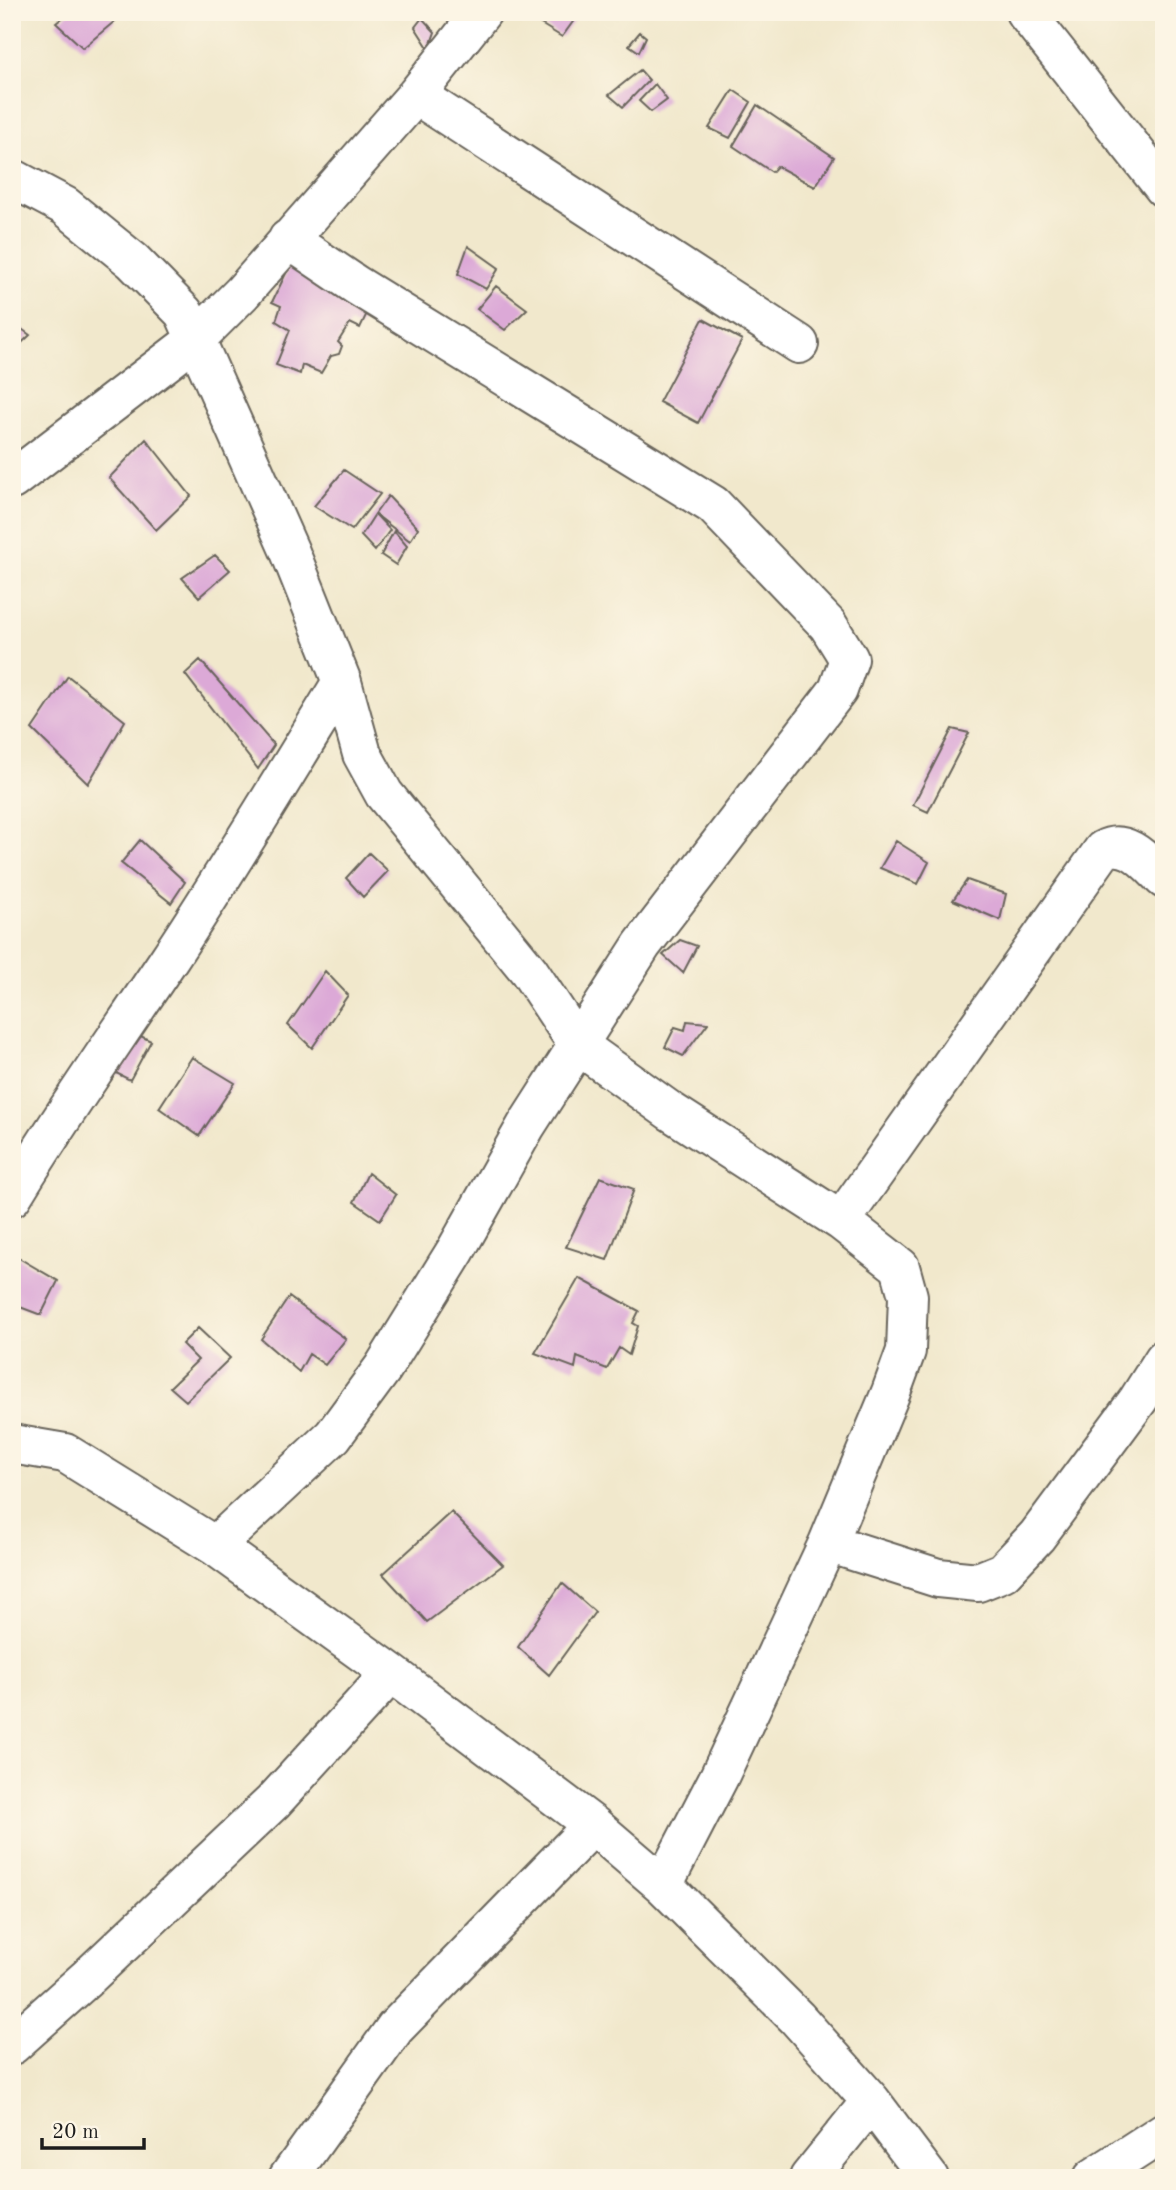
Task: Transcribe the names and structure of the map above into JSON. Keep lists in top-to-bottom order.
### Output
{
  "scale_bar": "20 m"
}
